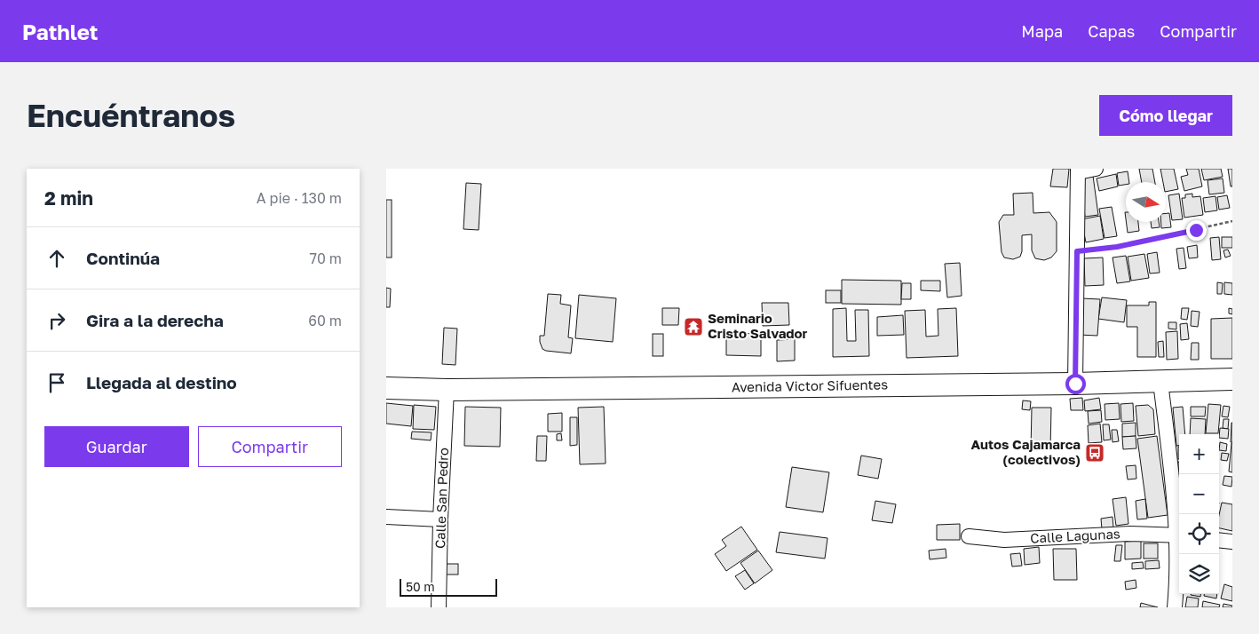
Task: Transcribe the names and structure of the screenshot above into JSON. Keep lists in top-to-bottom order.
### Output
{
  "streets": {
    "highway": ["Avenida Victor Sifuentes"],
    "street": ["Calle San Pedro", "Calle Lagunas"]
  },
  "crossings": [
    ["Avenida Victor Sifuentes", "Calle San Pedro"]
  ],
  "places": {
    "temple": ["Seminario Cristo Salvador"],
    "bus stop": ["Autos Cajamarca (colectivos)"]
  },
  "scale_bar": "50 m",
  "north": "right",
  "page": {
    "header": "Pathlet",
    "nav": ["Mapa", "Capas", "Compartir"],
    "buttons": [
      "Cómo llegar",
      ["Guardar", "Compartir"]
    ],
    "title": "Encuéntranos",
    "heading": ["2 min", "A pie · 130 m"],
    "list": [
      ["Continúa", "70 m"],
      ["Gira a la derecha", "60 m"],
      "Llegada al destino"
    ],
    "map_buttons": ["+", "−"],
    "scale": "50 m"
  }
}
